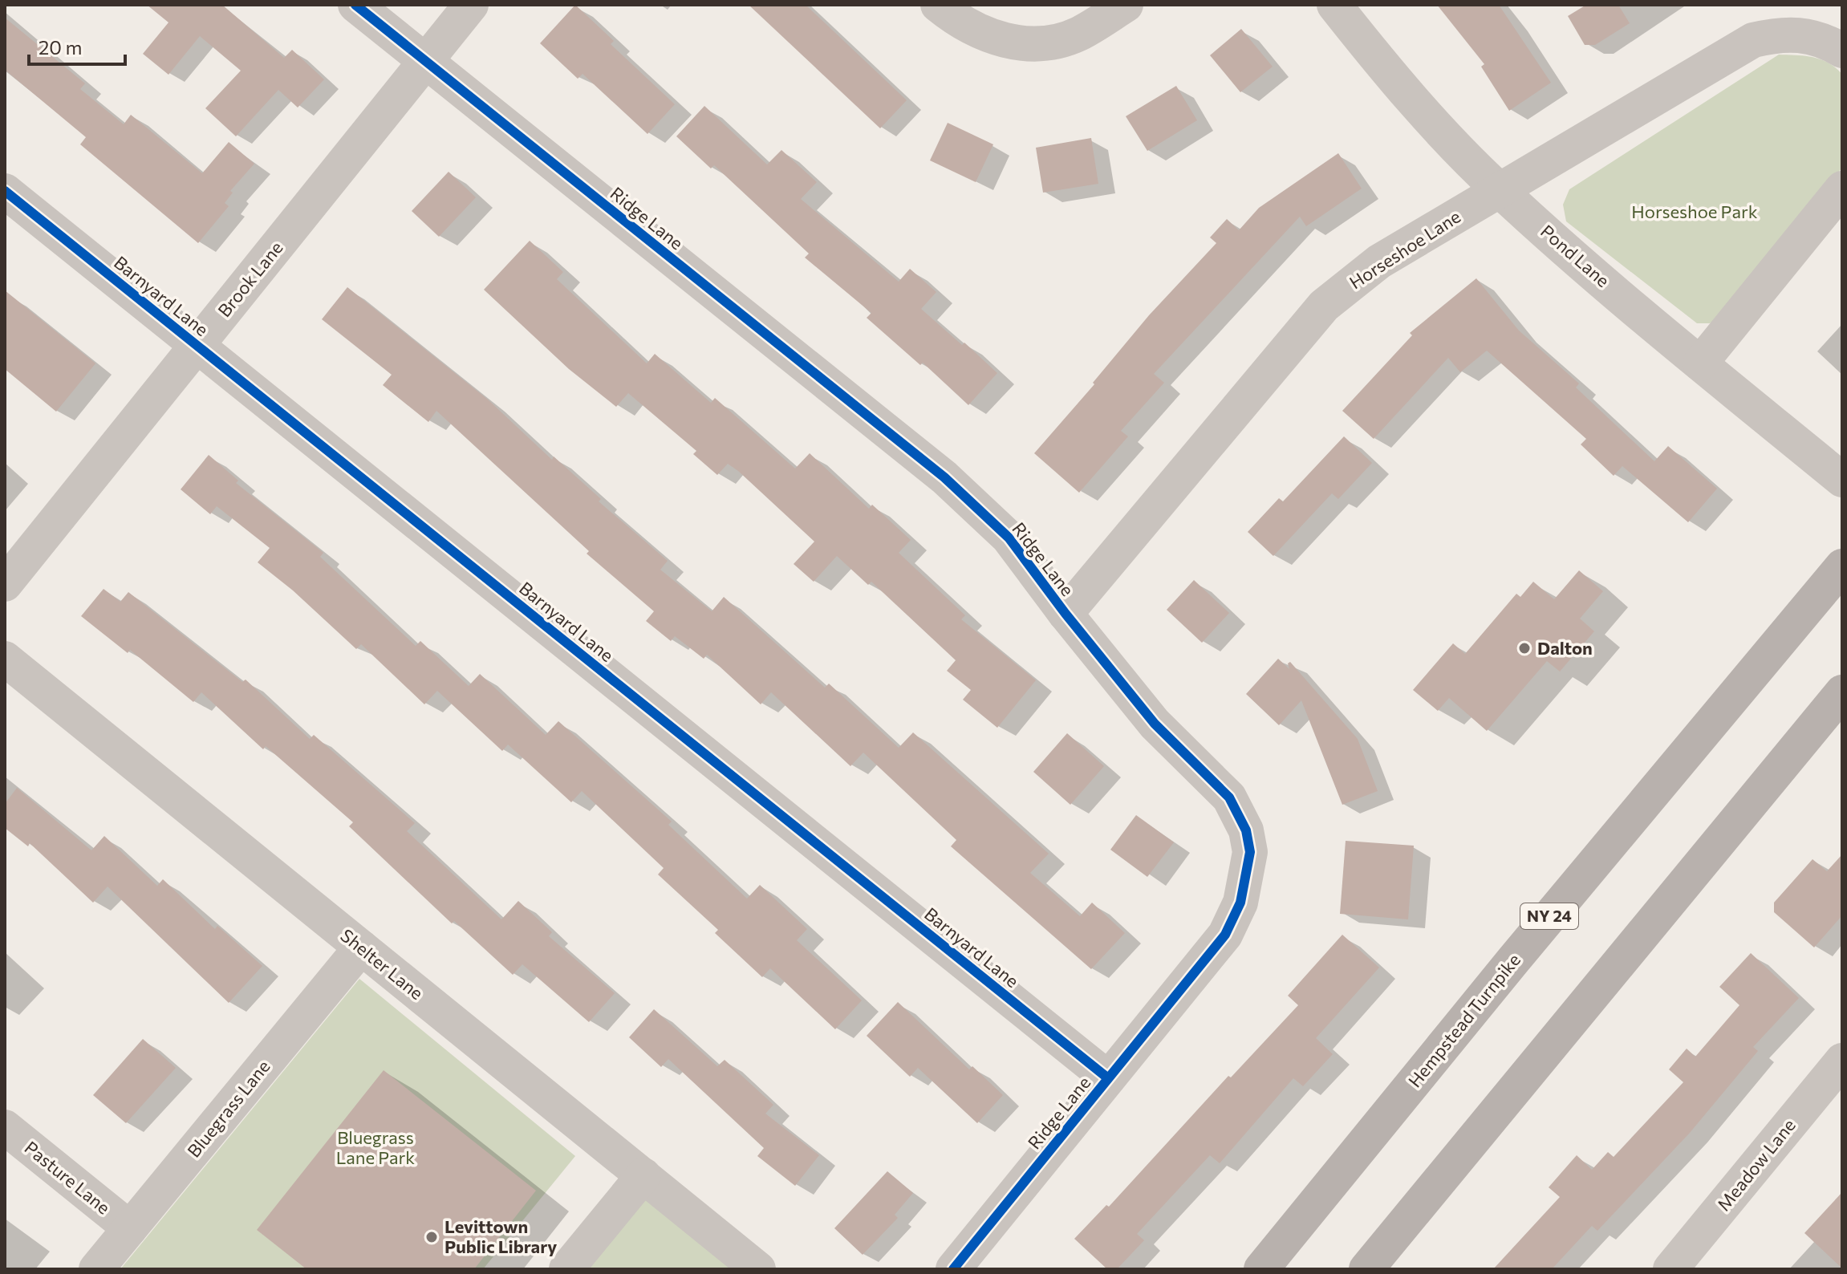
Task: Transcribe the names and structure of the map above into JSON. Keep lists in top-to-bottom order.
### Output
{
  "streets": {
    "main road": ["NY 24", "Hempstead Turnpike"],
    "street": [
      "Ridge Lane",
      "Horseshoe Lane",
      "Pond Lane",
      "Brook Lane",
      "Barnyard Lane",
      "Shelter Lane",
      "Bluegrass Lane",
      "Meadow Lane",
      "Pasture Lane"
    ]
  },
  "crossings": [
    ["Ridge Lane", "Horseshoe Lane"],
    ["Ridge Lane", "Brook Lane"],
    ["Ridge Lane", "Barnyard Lane"],
    ["Horseshoe Lane", "Pond Lane"],
    ["Brook Lane", "Barnyard Lane"],
    ["Shelter Lane", "Bluegrass Lane"],
    ["Bluegrass Lane", "Pasture Lane"]
  ],
  "parks": ["Horseshoe Park", "Bluegrass Lane Park"],
  "places": ["Dalton", "Levittown Public Library"],
  "scale_bar": "20 m"
}
